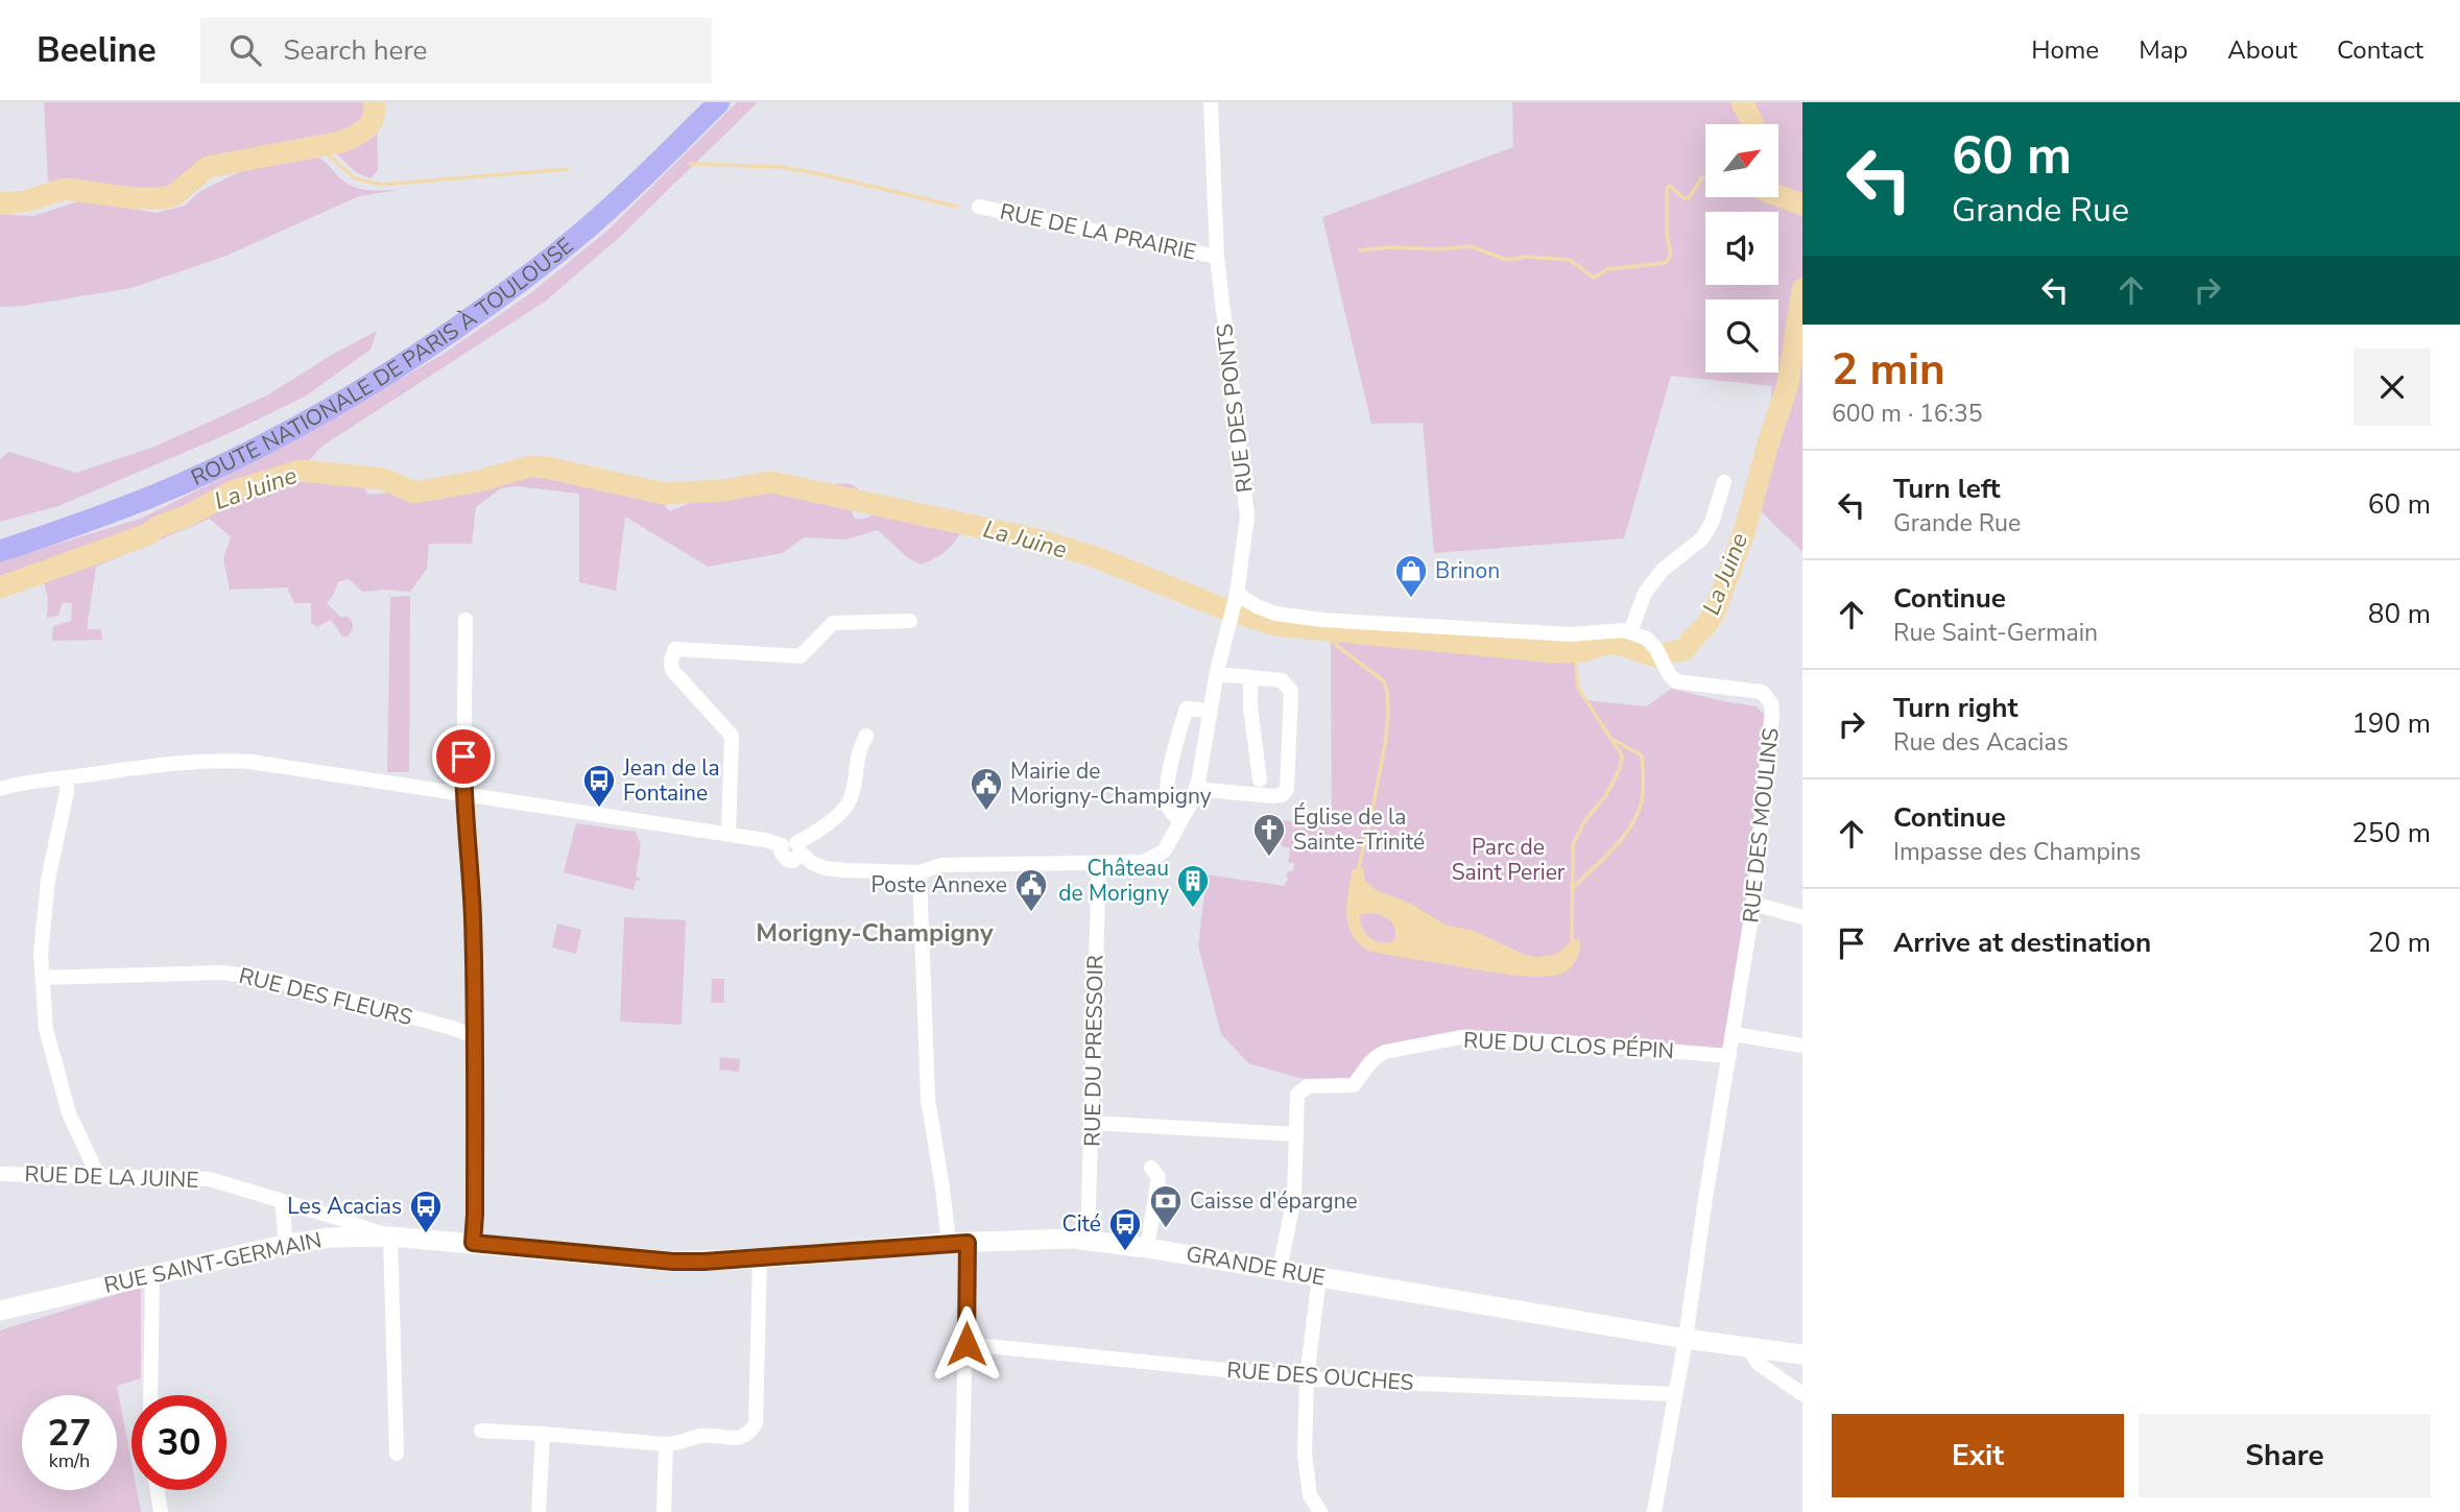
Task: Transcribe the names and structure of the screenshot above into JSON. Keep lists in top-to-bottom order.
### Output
{
  "streets": {
    "main road": ["ROUTE NATIONALE DE PARIS À TOULOUSE", "RUE SAINT-GERMAIN", "GRANDE RUE"],
    "street": [
      "RUE DE LA PRAIRIE",
      "RUE DES PONTS",
      "RUE DES MOULINS",
      "RUE DES FLEURS",
      "RUE DU CLOS PÉPIN",
      "RUE DU PRESSOIR",
      "RUE DE LA JUINE",
      "RUE DES OUCHES"
    ]
  },
  "crossings": [
    ["RUE DE LA PRAIRIE", "RUE DES PONTS"],
    ["RUE DES PONTS", "RUE DU PRESSOIR"],
    ["RUE DES MOULINS", "RUE DU CLOS PÉPIN"],
    ["RUE DES MOULINS", "GRANDE RUE"],
    ["RUE DES MOULINS", "RUE DES OUCHES"],
    ["RUE DU CLOS PÉPIN", "GRANDE RUE"],
    ["RUE DU PRESSOIR", "GRANDE RUE"],
    ["RUE DE LA JUINE", "RUE SAINT-GERMAIN"],
    ["RUE SAINT-GERMAIN", "GRANDE RUE"]
  ],
  "districts": ["Morigny-Champigny"],
  "water": ["La Juine"],
  "parks": ["Parc de Saint Perier"],
  "places": {
    "shop": ["Brinon"],
    "bus stop": ["Jean de la Fontaine", "Les Acacias", "Cité"],
    "public building": ["Mairie de Morigny-Champigny", "Poste Annexe"],
    "church": ["Église de la Sainte-Trinité"],
    "building": ["Château de Morigny"],
    "bank": ["Caisse d'épargne"]
  },
  "north": "top right",
  "page": {
    "header": "Beeline",
    "search": "Search here",
    "nav": [
      "Home",
      "Map",
      "About",
      "Contact"
    ],
    "turn": ["60 m", "Grande Rue"],
    "heading": ["2 min", "600 m · 16:35"],
    "list": [
      {
        "name": "Turn left",
        "note": "Grande Rue",
        "value": "60 m"
      },
      {
        "name": "Continue",
        "note": "Rue Saint-Germain",
        "value": "80 m"
      },
      {
        "name": "Turn right",
        "note": "Rue des Acacias",
        "value": "190 m"
      },
      {
        "name": "Continue",
        "note": "Impasse des Champins",
        "value": "250 m"
      },
      {
        "name": "Arrive at destination",
        "value": "20 m"
      }
    ],
    "speed": "27 km/h",
    "limit": "30",
    "buttons": ["Exit", "Share"]
  }
}
